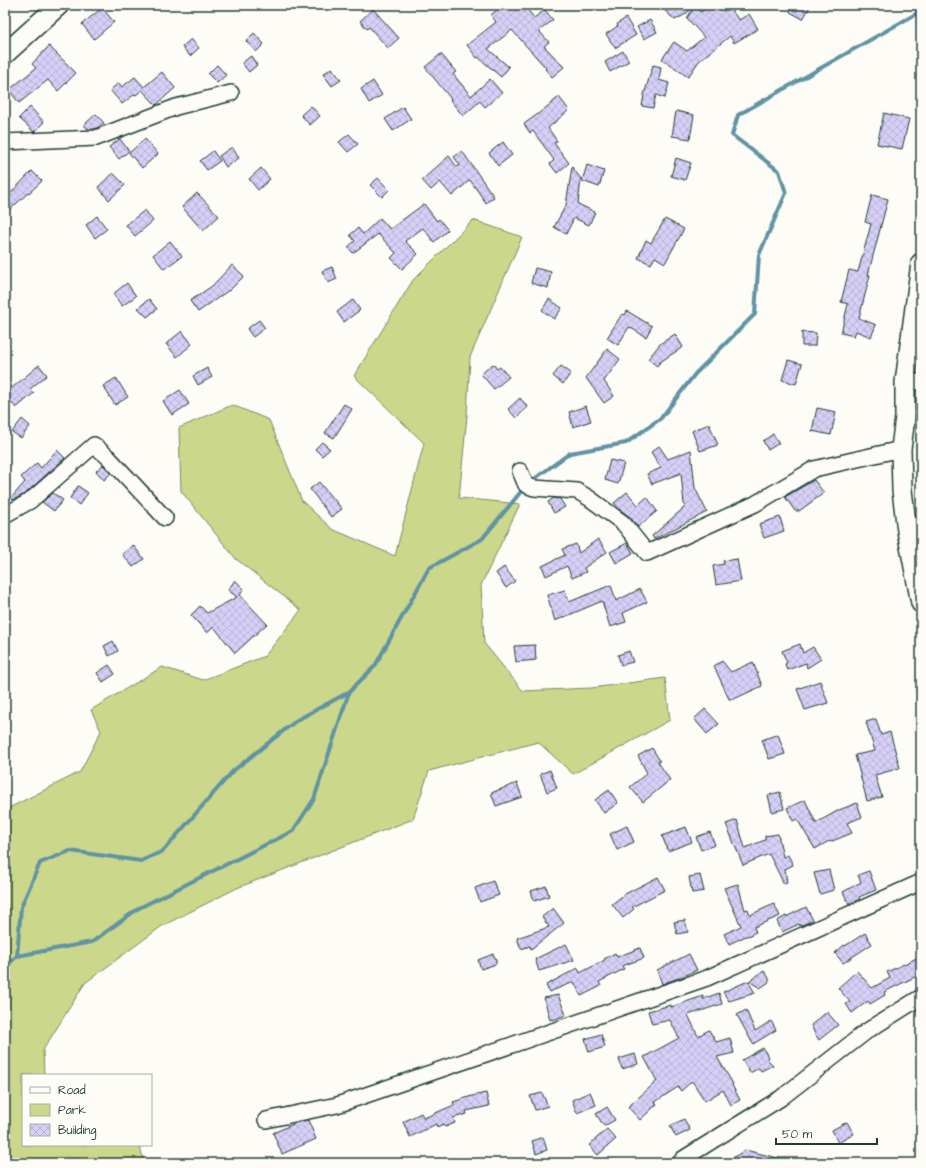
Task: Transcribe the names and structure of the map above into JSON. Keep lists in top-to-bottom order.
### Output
{
  "legend": ["Road", "Park", "Building"],
  "scale_bar": "50 m"
}
